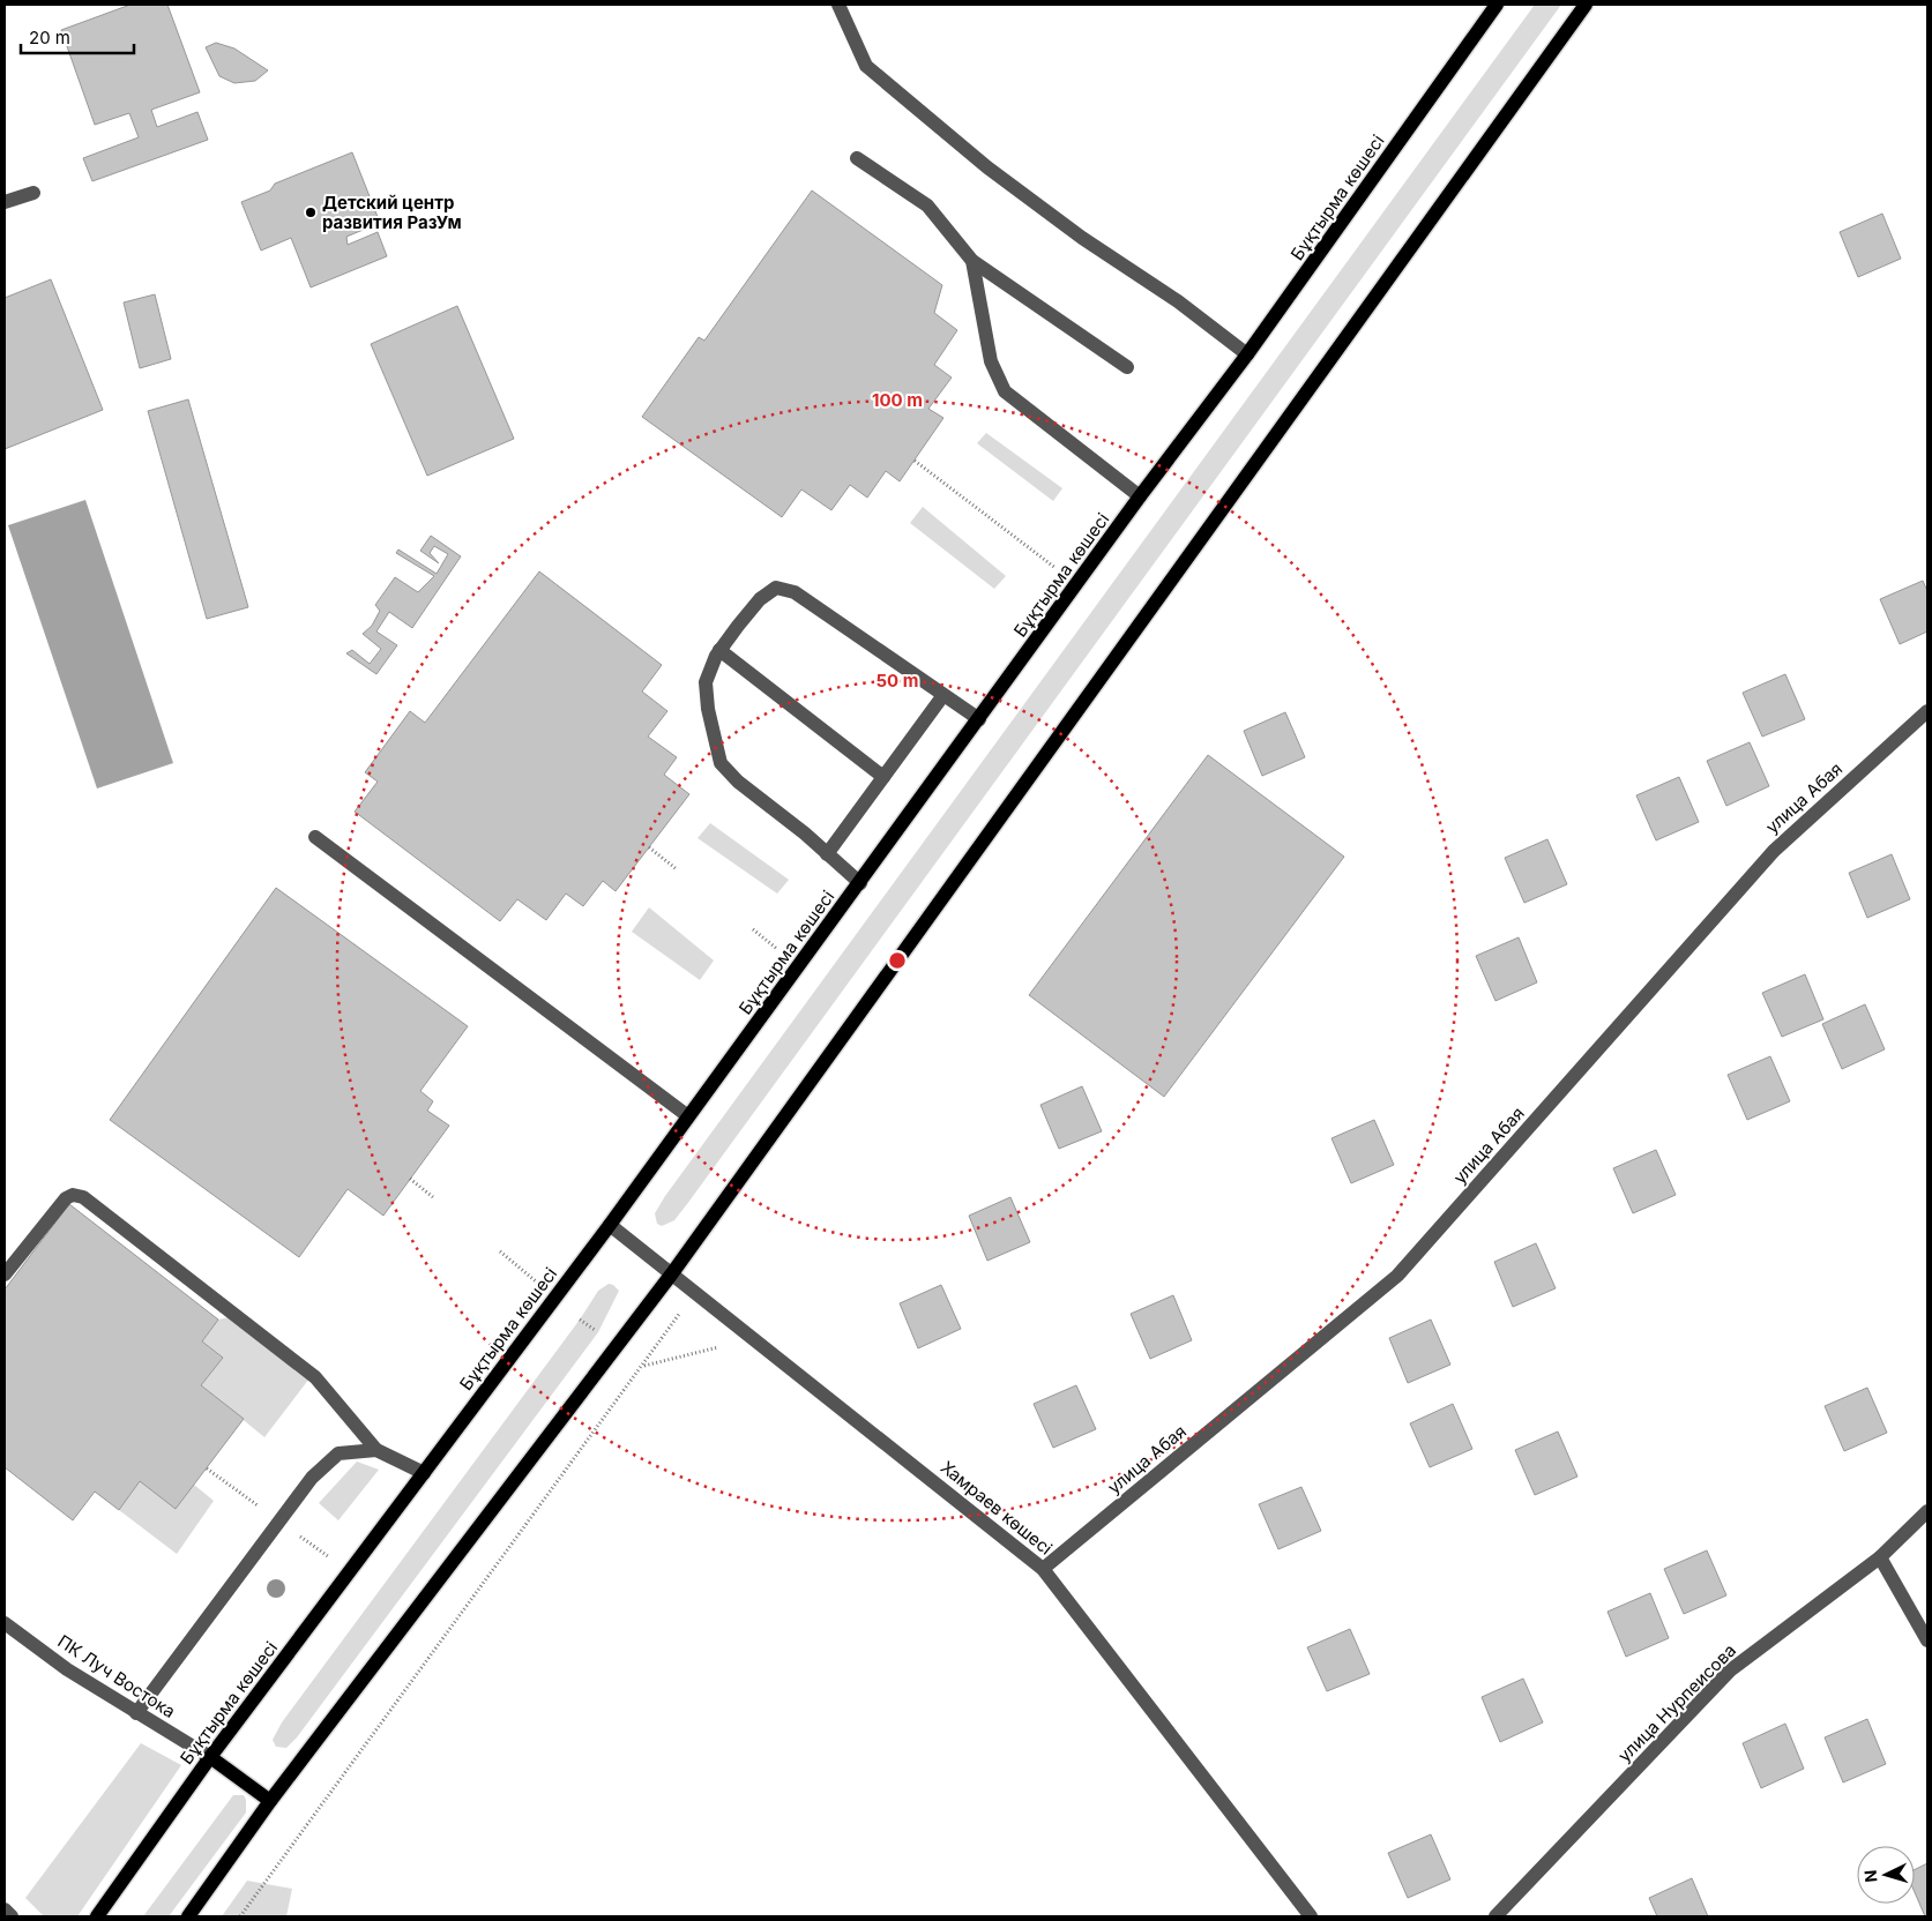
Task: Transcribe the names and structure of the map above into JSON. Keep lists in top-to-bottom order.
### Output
{
  "streets": {
    "main road": ["Бұқтырма көшесі"],
    "street": [
      "улица Абая",
      "Хамраев көшесі",
      "ПК Луч Востока",
      "улица Нурпеисова"
    ]
  },
  "crossings": [
    ["Бұқтырма көшесі", "Хамраев көшесі"],
    ["Бұқтырма көшесі", "ПК Луч Востока"],
    ["улица Абая", "Хамраев көшесі"]
  ],
  "places": ["Детский центр развития РазУм"],
  "scale_bar": "20 m",
  "north": "left",
  "rings": ["100 m", "50 m"]
}
